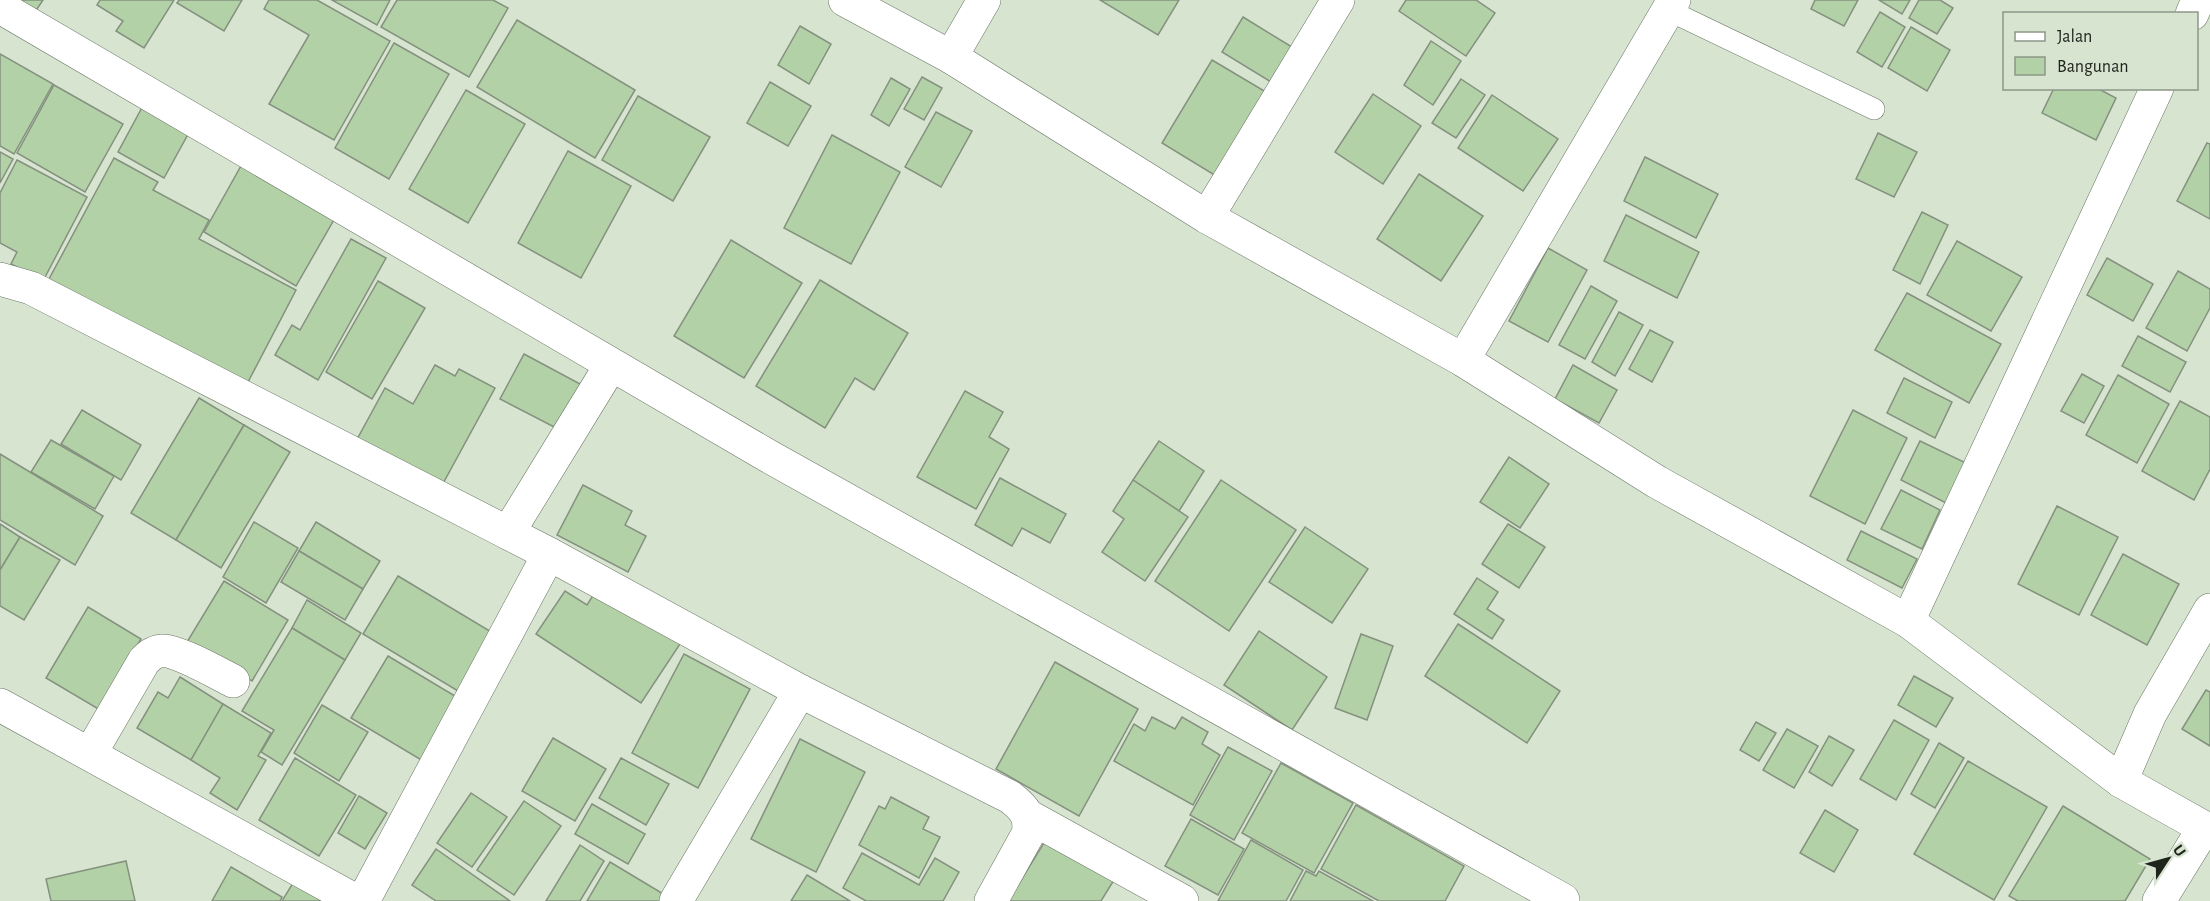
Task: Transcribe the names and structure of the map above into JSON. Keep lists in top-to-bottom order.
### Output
{
  "legend": ["Jalan", "Bangunan"],
  "north": "top right"
}
